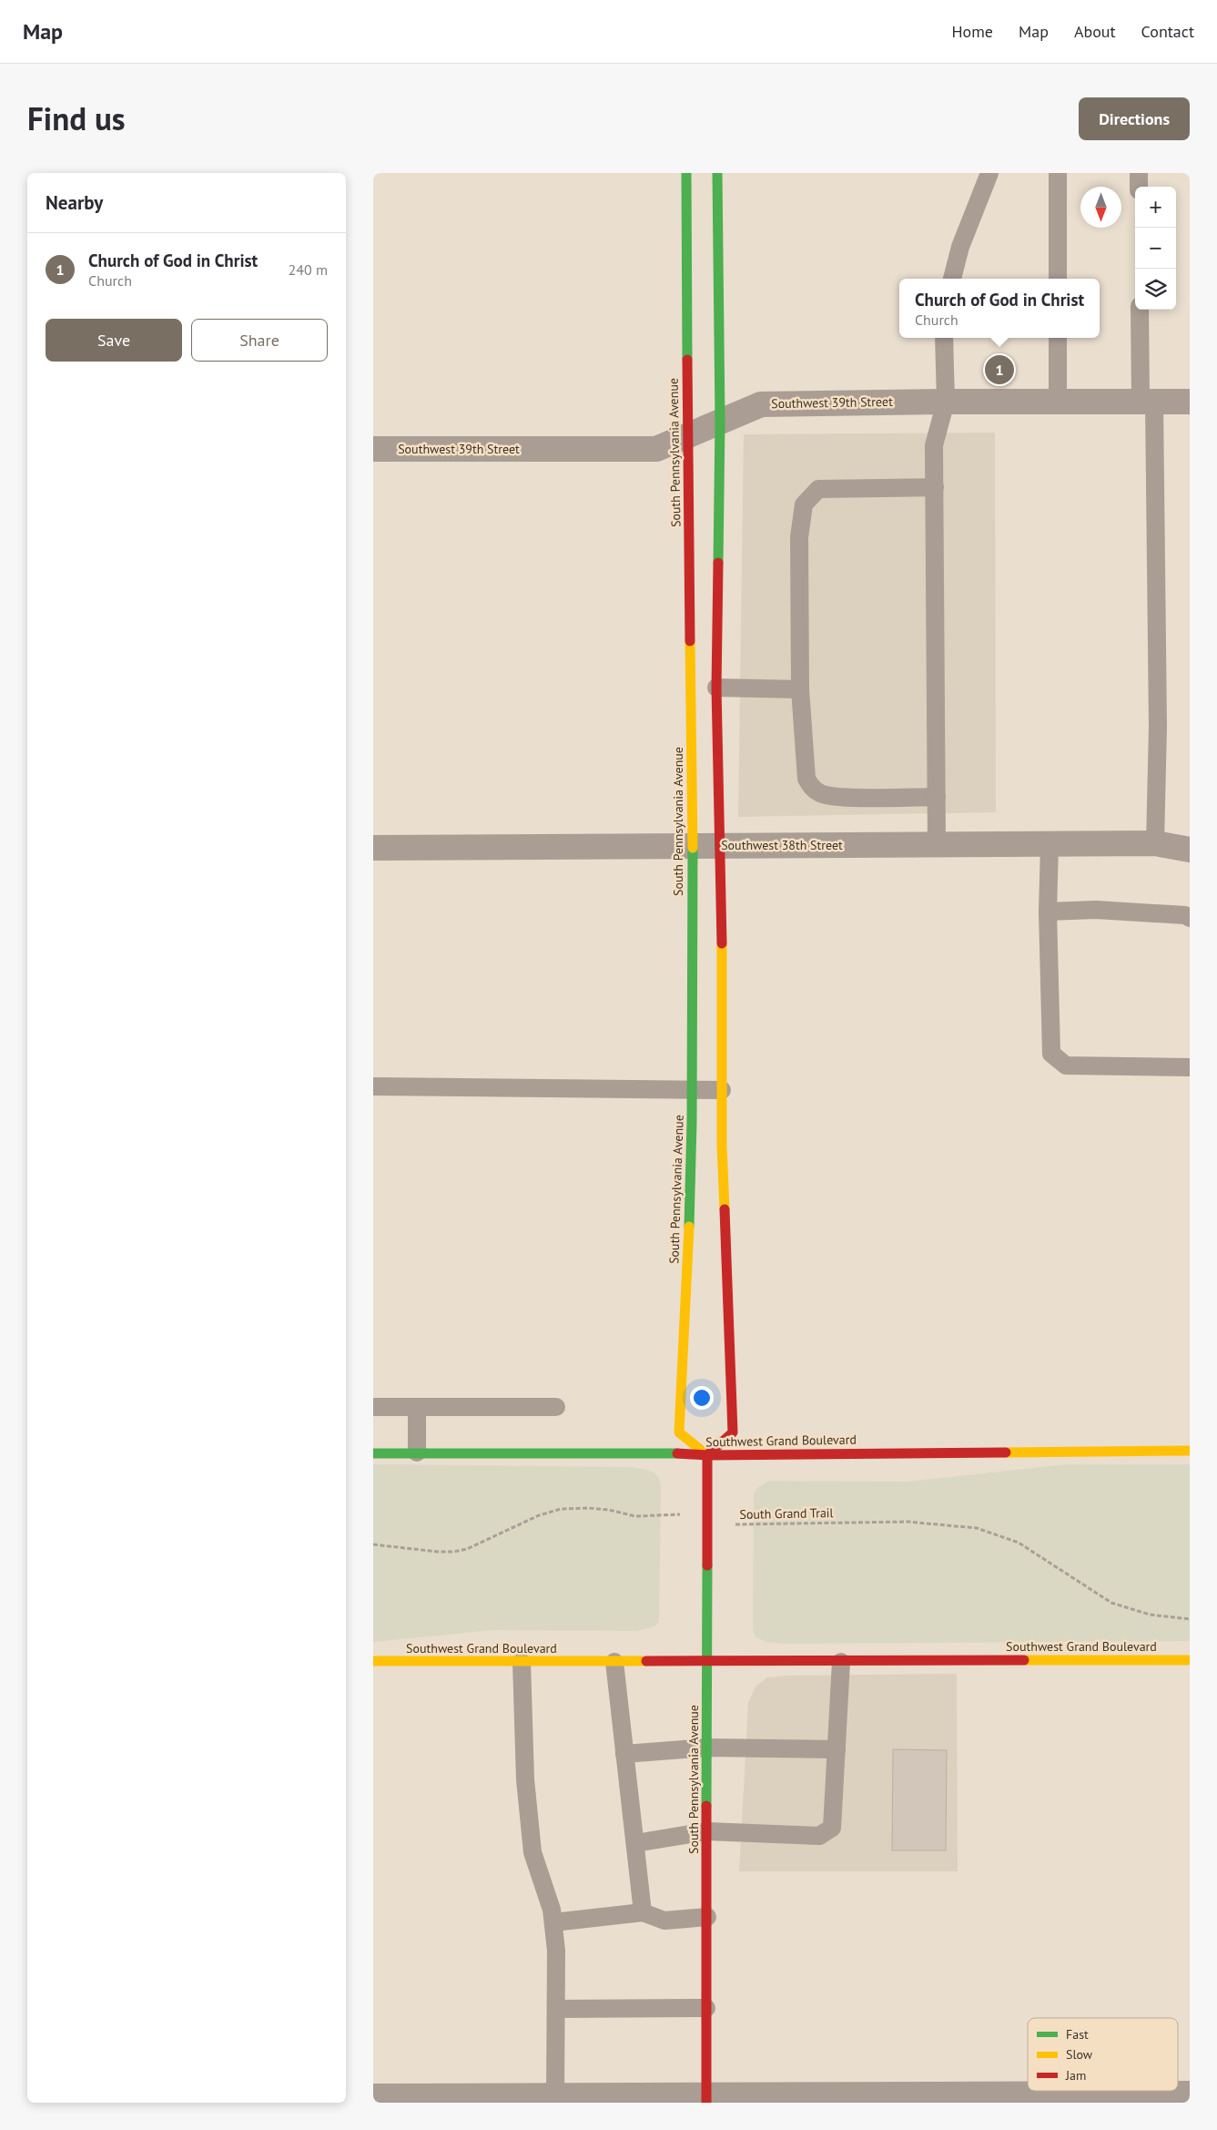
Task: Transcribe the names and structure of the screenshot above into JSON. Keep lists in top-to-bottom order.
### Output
{
  "streets": {
    "main road": ["South Pennsylvania Avenue", "Southwest Grand Boulevard"],
    "street": ["Southwest 39th Street", "Southwest 38th Street"],
    "path": ["South Grand Trail"]
  },
  "crossings": [
    ["Southwest 39th Street", "South Pennsylvania Avenue"],
    ["South Pennsylvania Avenue", "Southwest 38th Street"],
    ["South Pennsylvania Avenue", "Southwest Grand Boulevard"],
    ["South Pennsylvania Avenue", "South Grand Trail"]
  ],
  "legend": ["Fast", "Slow", "Jam"],
  "north": "bottom",
  "page": {
    "header": "Map",
    "nav": [
      "Home",
      "Map",
      "About",
      "Contact"
    ],
    "title": "Find us",
    "buttons": [
      "Directions",
      ["Save", "Share"]
    ],
    "heading": "Nearby",
    "map_buttons": ["+", "−"],
    "list": [
      {
        "mark": "1",
        "name": "Church of God in Christ",
        "note": "Church",
        "value": "240 m"
      }
    ],
    "popup": ["Church of God in Christ", "Church"],
    "pins": "1"
  }
}
